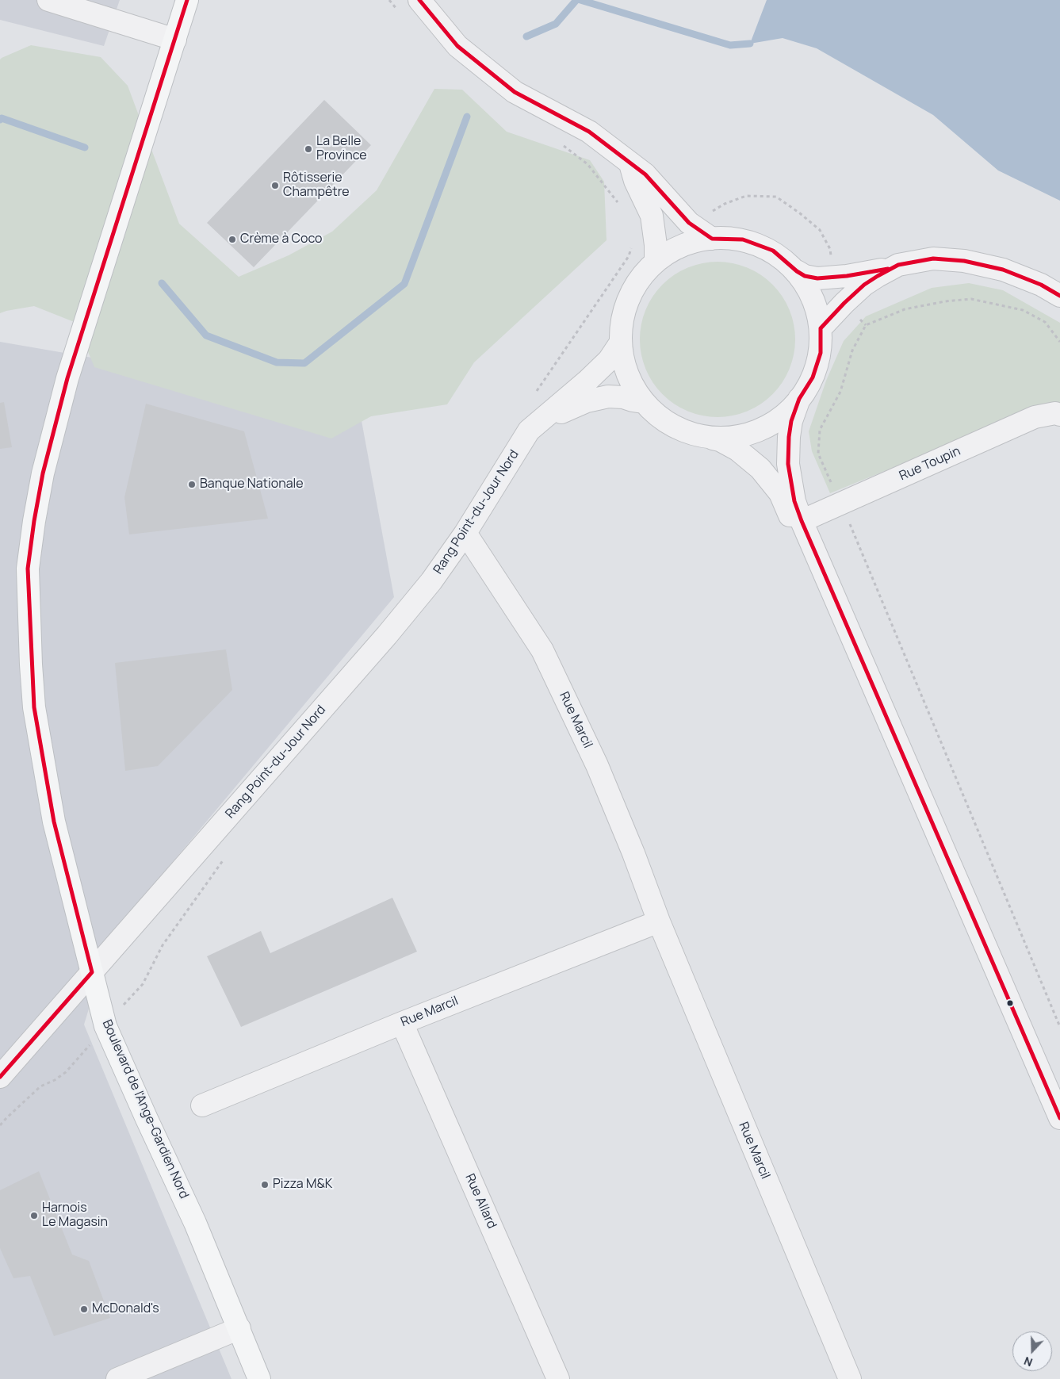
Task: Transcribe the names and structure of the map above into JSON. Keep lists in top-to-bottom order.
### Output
{
  "streets": {
    "main road": ["Boulevard de l'Ange-Gardien Nord"],
    "street": [
      "Rue Toupin",
      "Rang Point-du-Jour Nord",
      "Rue Marcil",
      "Rue Allard"
    ]
  },
  "crossings": [
    ["Rang Point-du-Jour Nord", "Rue Marcil"],
    ["Rang Point-du-Jour Nord", "Boulevard de l'Ange-Gardien Nord"],
    ["Rue Marcil", "Rue Allard"]
  ],
  "places": [
    "La Belle Province",
    "Rôtisserie Champêtre",
    "Crème à Coco",
    "Banque Nationale",
    "Pizza M&K",
    "Harnois Le Magasin",
    "McDonald's"
  ],
  "north": "bottom"
}
